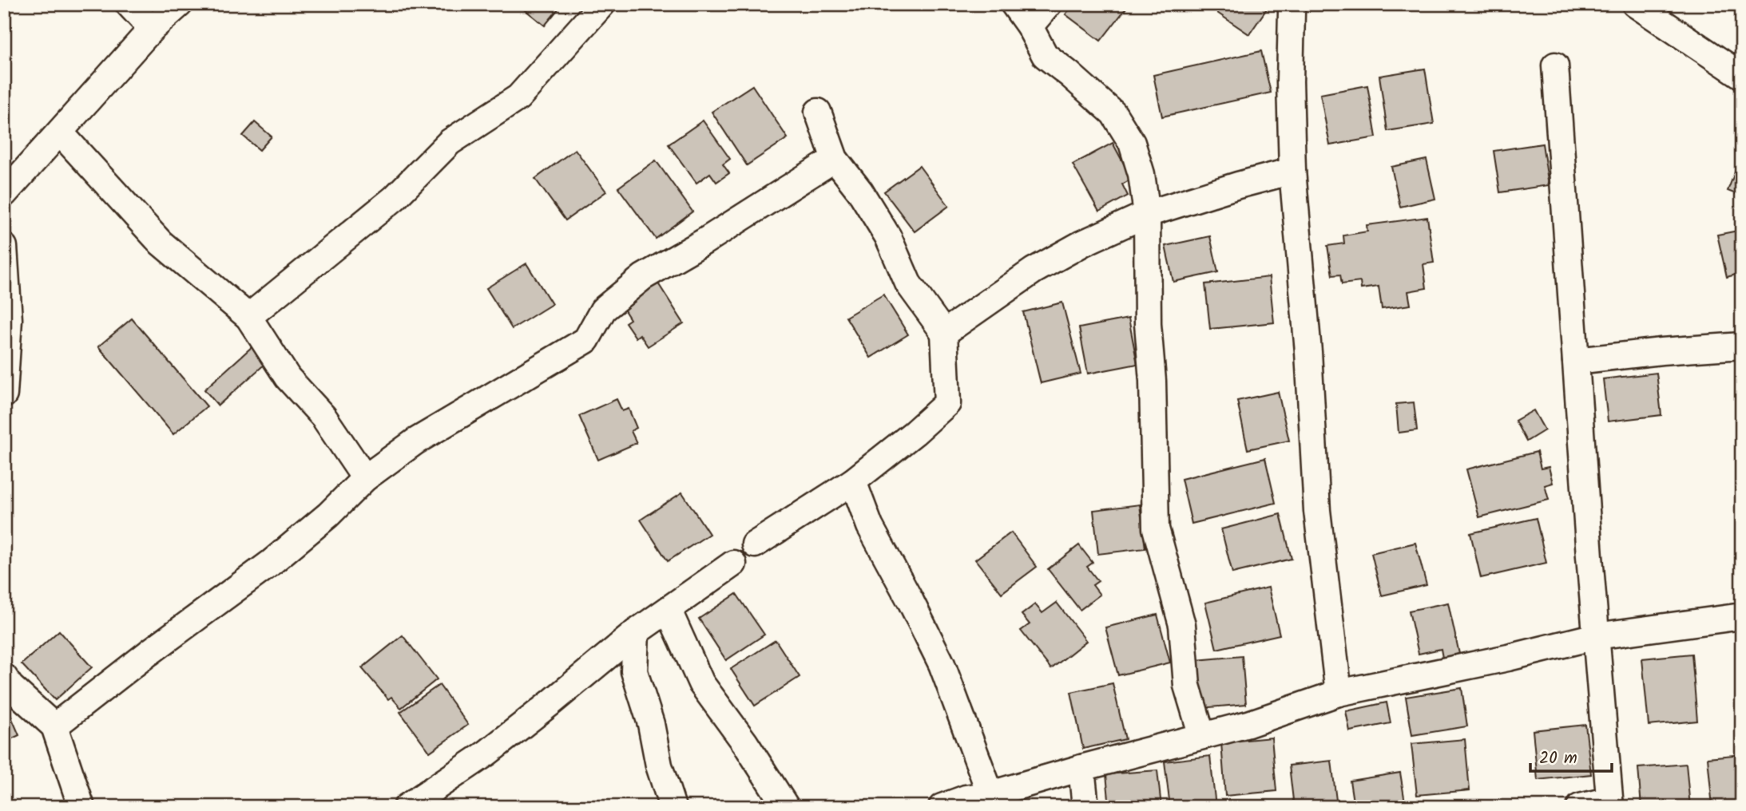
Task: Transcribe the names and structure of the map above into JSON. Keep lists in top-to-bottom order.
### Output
{
  "scale_bar": "20 m"
}
